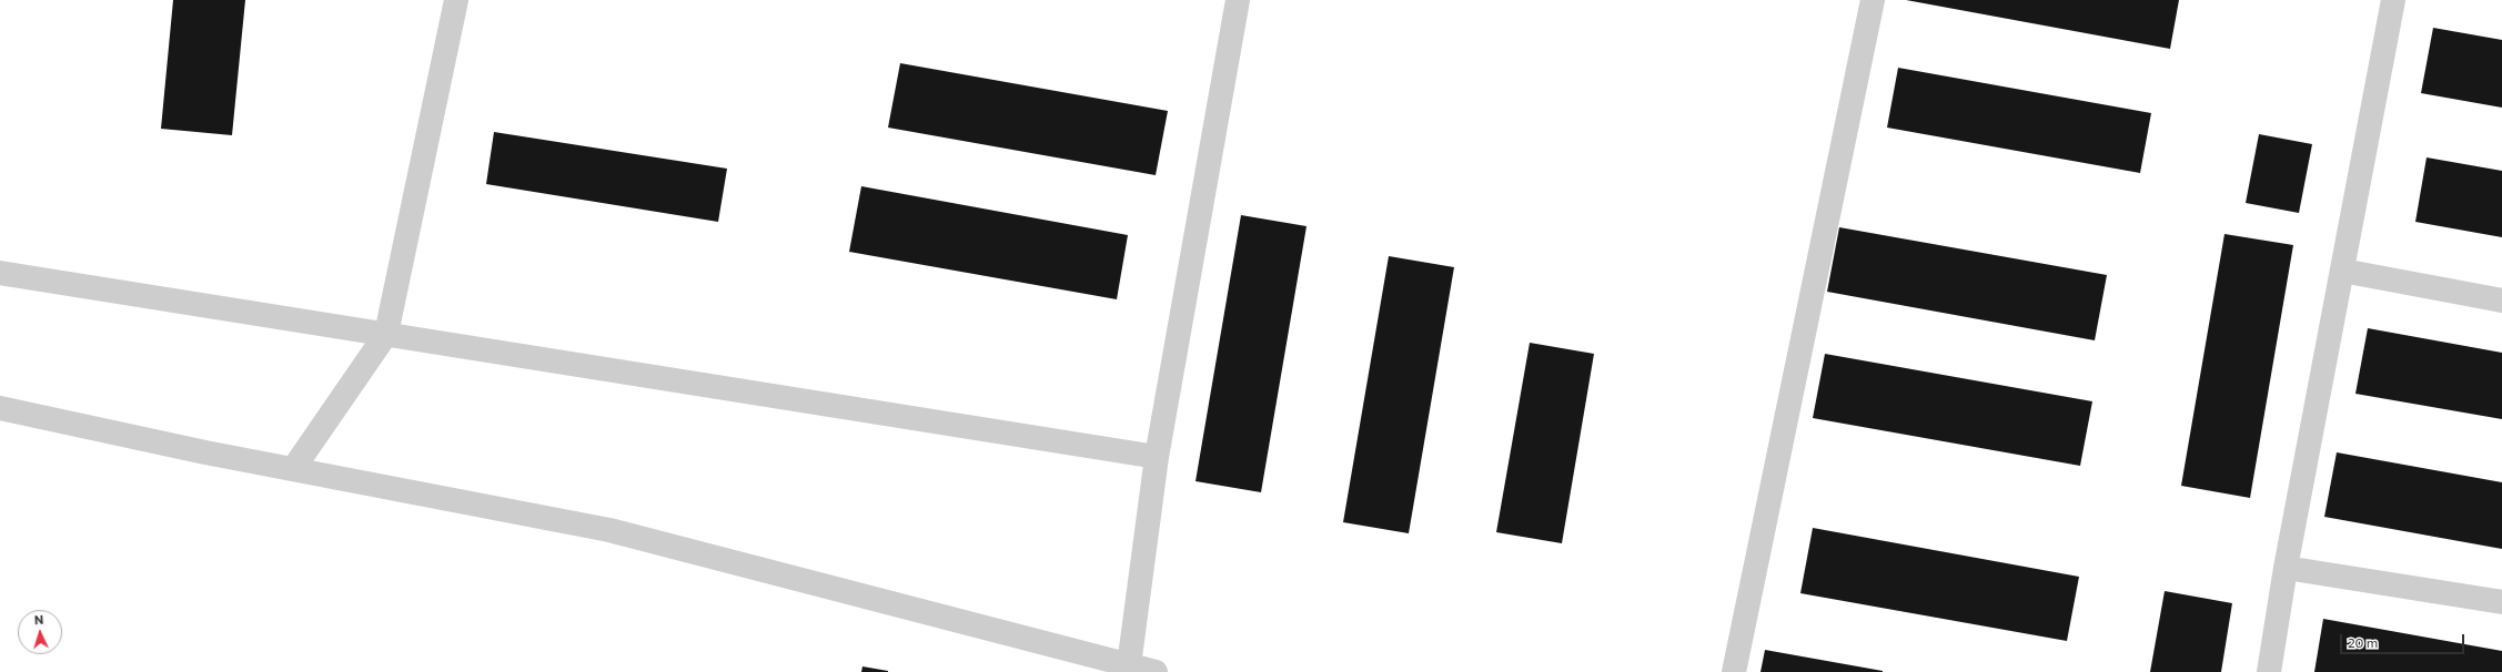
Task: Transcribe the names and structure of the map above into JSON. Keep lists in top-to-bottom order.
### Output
{
  "scale_bar": "20 m",
  "north": "top"
}
